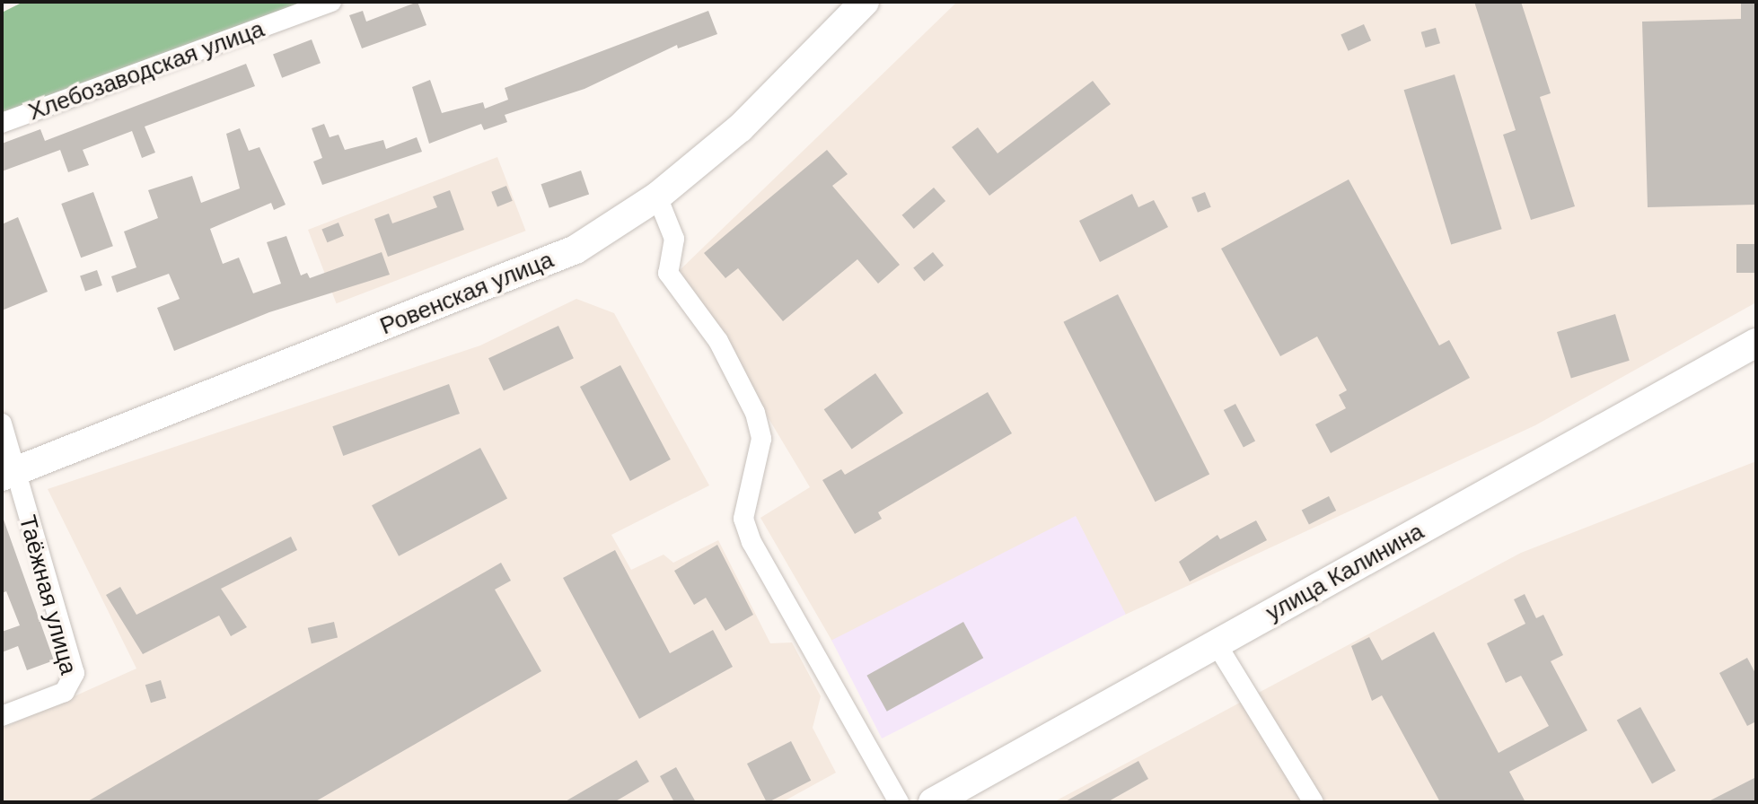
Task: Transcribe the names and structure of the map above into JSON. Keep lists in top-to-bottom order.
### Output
{
  "streets": {
    "main road": ["Ровенская улица", "улица Калинина"],
    "street": ["Хлебозаводская улица", "Таёжная улица"]
  },
  "crossings": [
    ["Ровенская улица", "Таёжная улица"]
  ]
}
